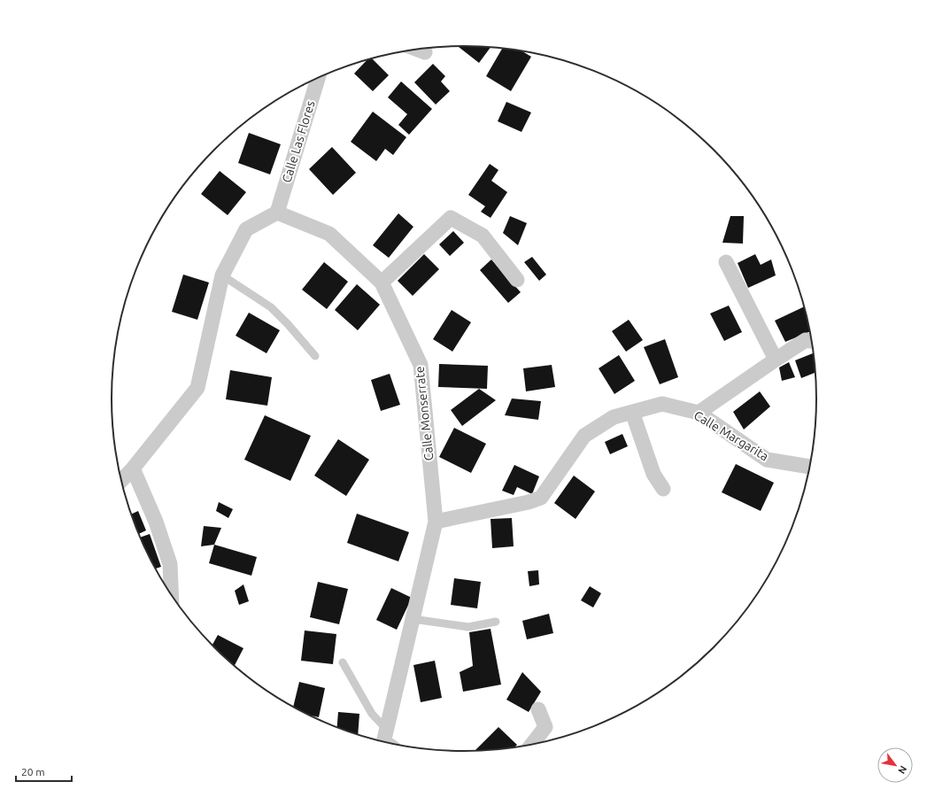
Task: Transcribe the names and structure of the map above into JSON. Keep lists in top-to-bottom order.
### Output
{
  "streets": {
    "street": ["Calle Las Flores", "Calle Monserrate", "Calle Margarita"]
  },
  "crossings": [
    ["Calle Las Flores", "Calle Monserrate"],
    ["Calle Monserrate", "Calle Margarita"]
  ],
  "scale_bar": "20 m",
  "north": "bottom right"
}
